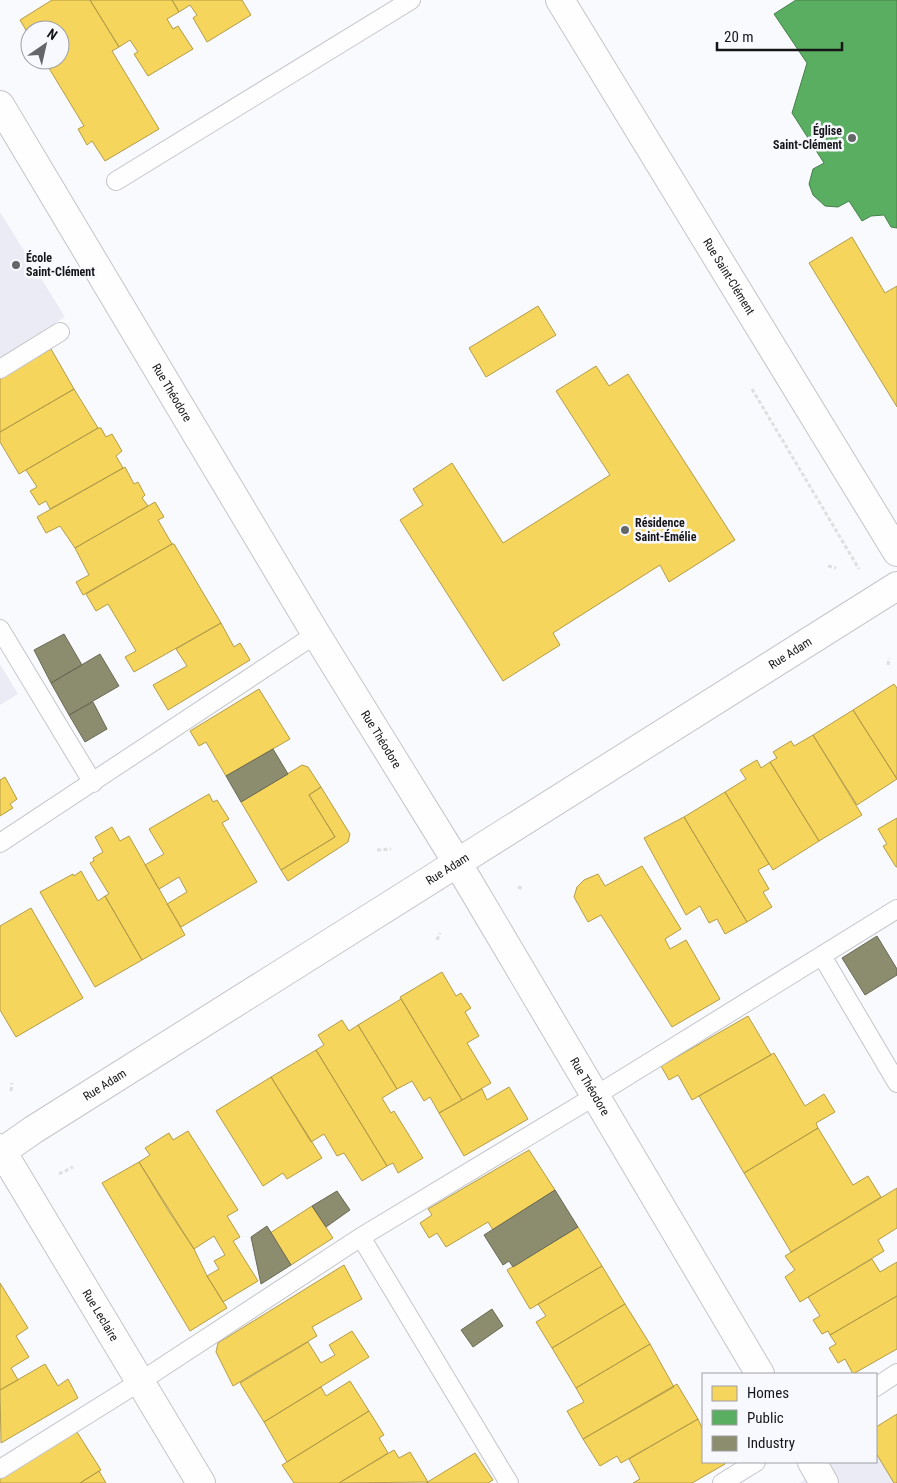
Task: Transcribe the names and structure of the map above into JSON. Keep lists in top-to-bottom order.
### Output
{
  "streets": {
    "street": [
      "Rue Saint-Clément",
      "Rue Théodore",
      "Rue Adam",
      "Rue Leclaire"
    ]
  },
  "crossings": [
    ["Rue Théodore", "Rue Adam"],
    ["Rue Adam", "Rue Leclaire"]
  ],
  "places": ["Église Saint-Clément", "École Saint-Clément", "Résidence Saint-Émélie"],
  "legend": ["Homes", "Public", "Industry"],
  "scale_bar": "20 m",
  "north": "top right"
}
